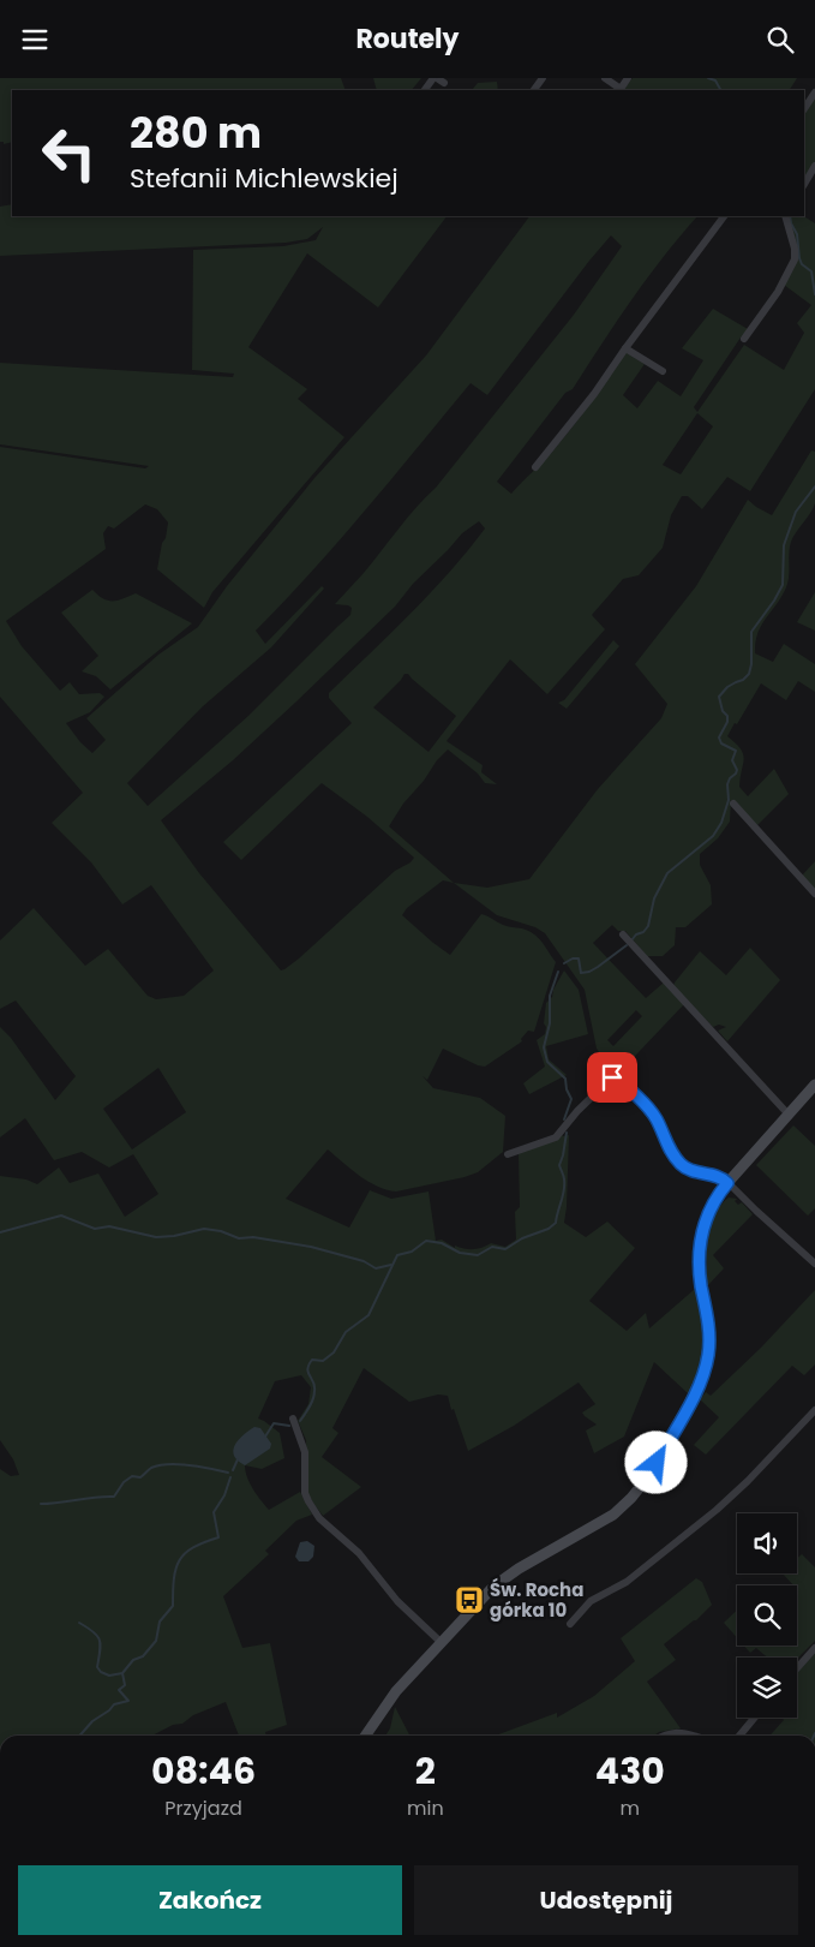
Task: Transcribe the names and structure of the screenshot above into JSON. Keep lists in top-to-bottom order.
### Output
{
  "places": {
    "bus stop": ["Św. Rocha górka 10"]
  },
  "page": {
    "header": "Routely",
    "turn": ["280 m", "Stefanii Michlewskiej"],
    "eta": [
      "08:46",
      "Przyjazd",
      "2",
      "min",
      "430",
      "m"
    ],
    "buttons": ["Zakończ", "Udostępnij"]
  }
}
